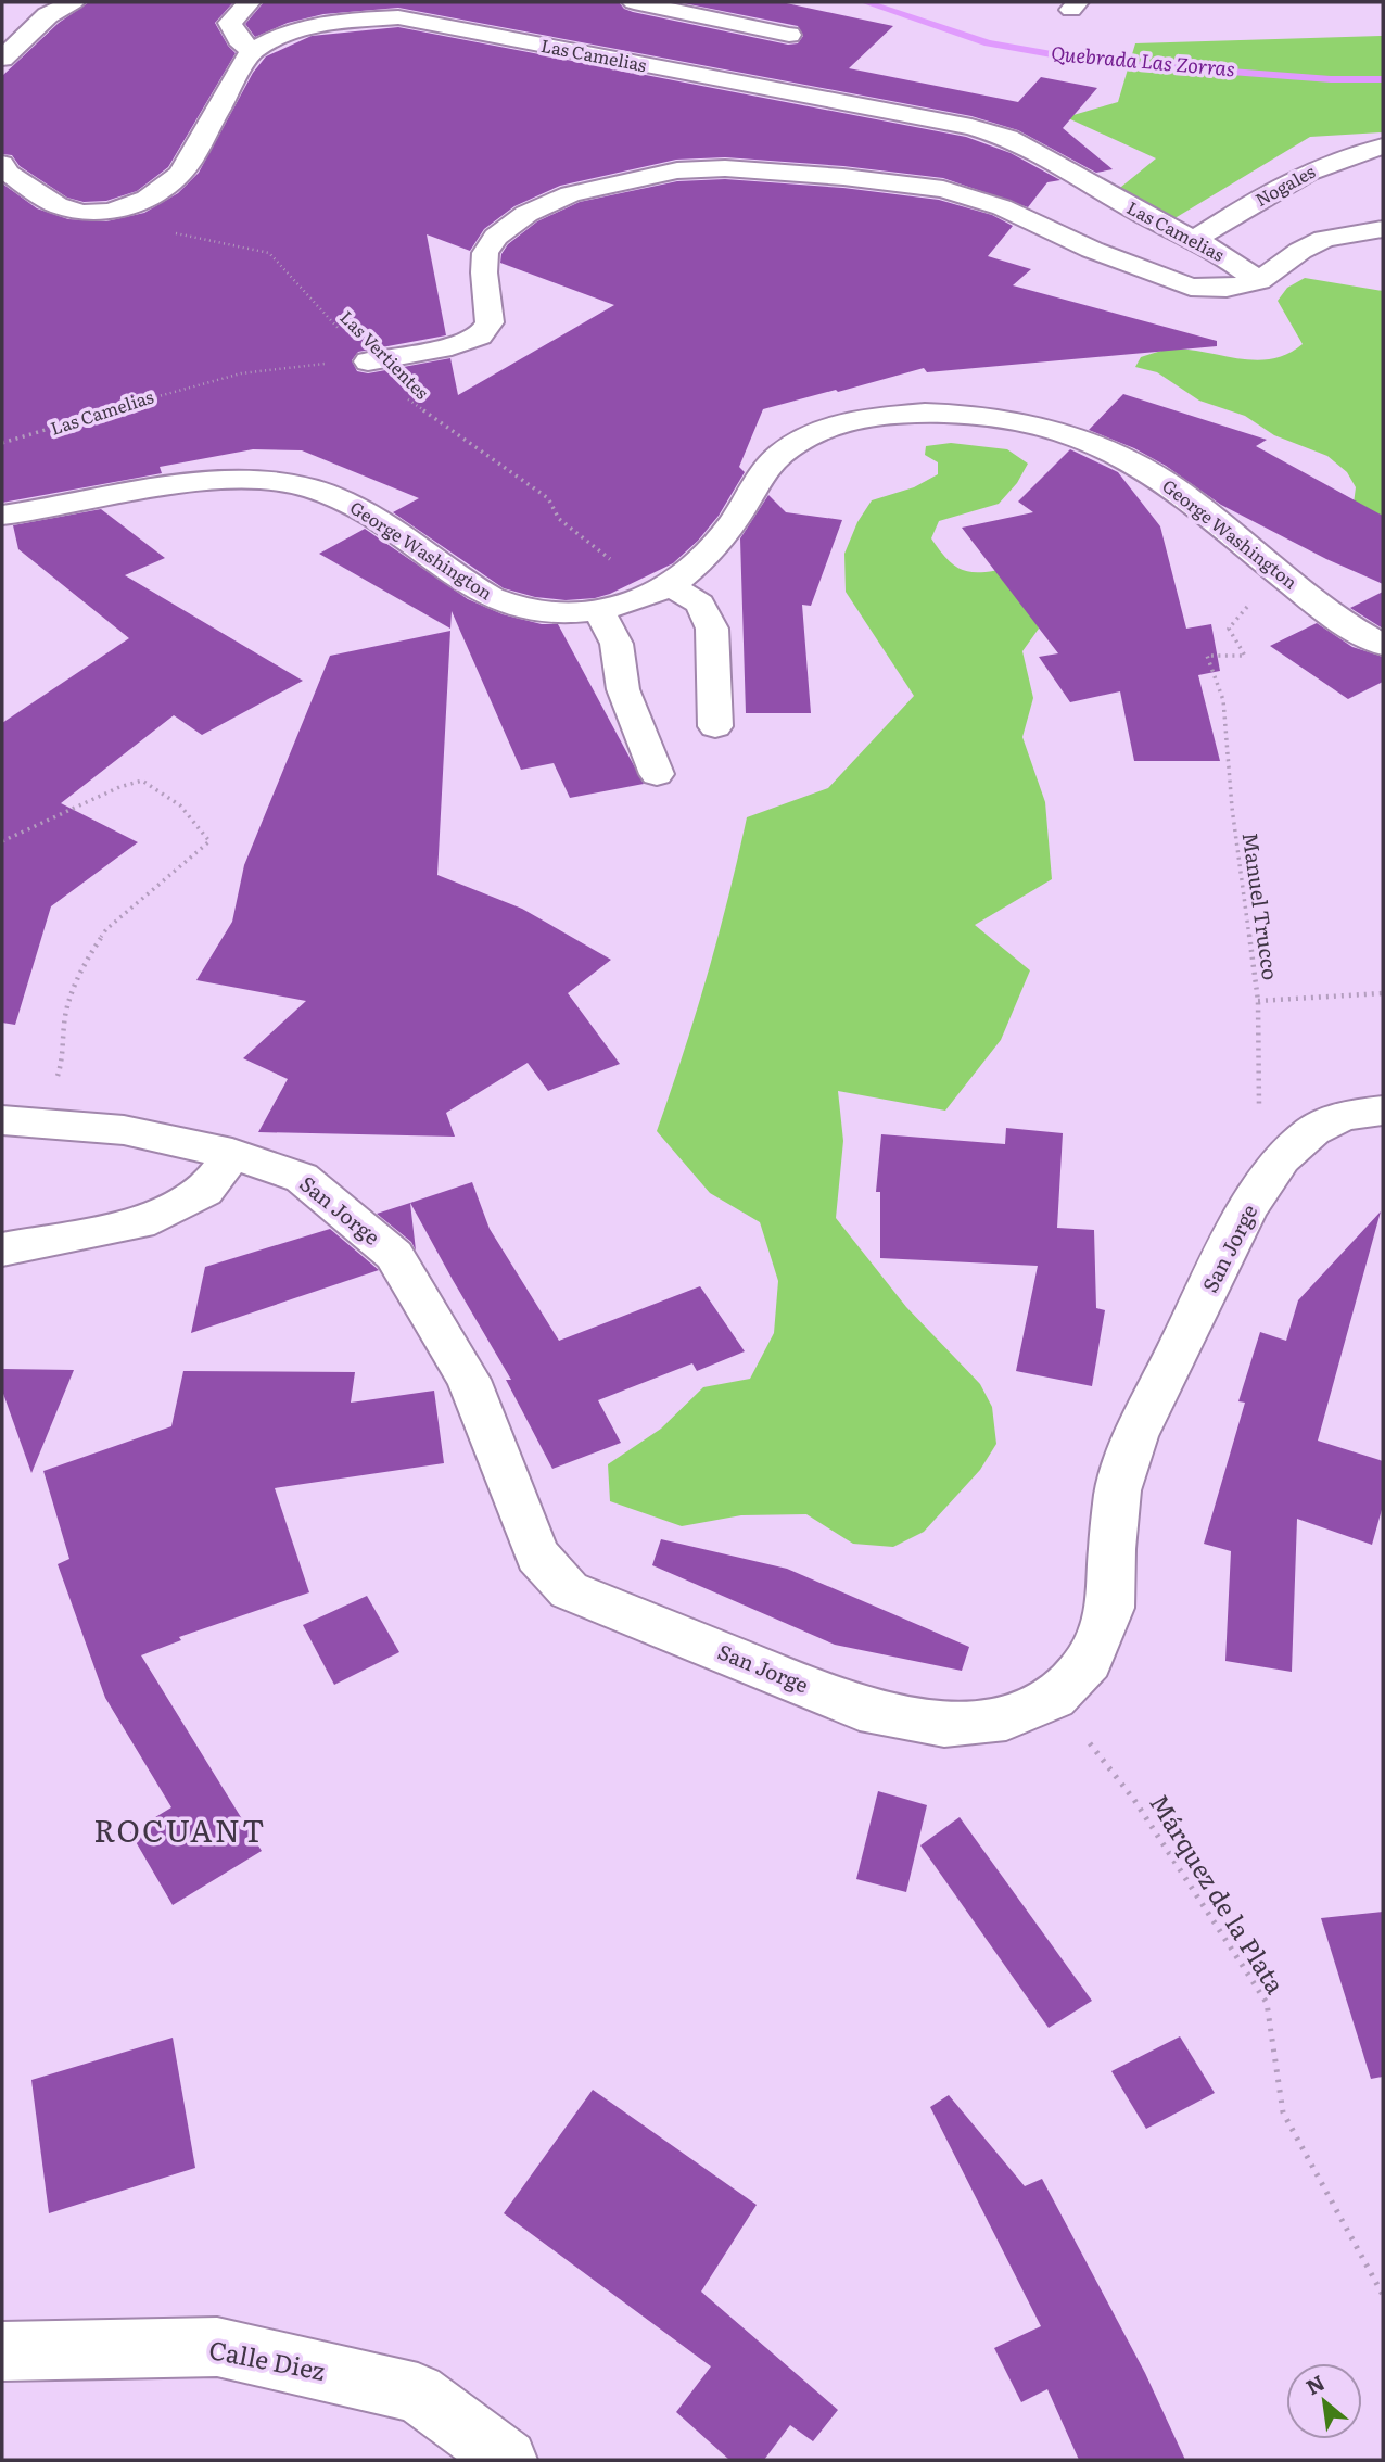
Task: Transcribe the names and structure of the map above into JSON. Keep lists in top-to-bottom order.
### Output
{
  "streets": {
    "street": [
      "Las Camelias",
      "Nogales",
      "George Washington",
      "San Jorge",
      "Calle Diez"
    ],
    "path": ["Las Vertientes", "Manuel Trucco", "Márquez de la Plata"]
  },
  "crossings": [
    ["Las Camelias", "Nogales"],
    ["Las Camelias", "Las Vertientes"],
    ["Las Vertientes", "George Washington"],
    ["George Washington", "Manuel Trucco"],
    ["Manuel Trucco", "San Jorge"],
    ["San Jorge", "Márquez de la Plata"]
  ],
  "districts": ["ROCUANT"],
  "water": ["Quebrada Las Zorras"],
  "north": "top left"
}
